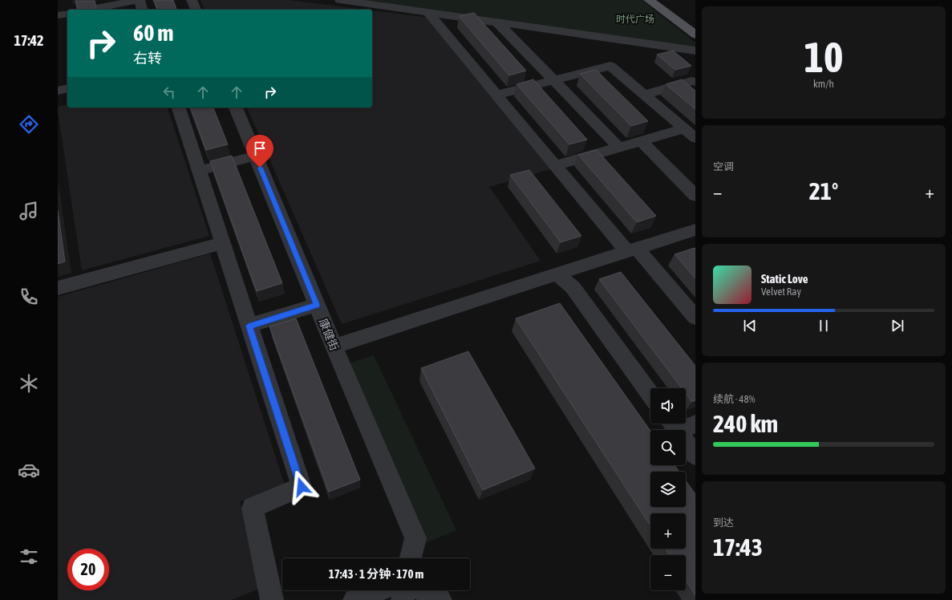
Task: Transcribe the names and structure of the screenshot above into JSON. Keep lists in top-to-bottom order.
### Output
{
  "streets": {
    "street": ["康健街"]
  },
  "parks": ["时代广场"],
  "page": {
    "tabs": "17:42",
    "tile": [
      ["10", "km/h"],
      "空调",
      ["续航 · 48%", "240 km"],
      ["到达", "17:43"]
    ],
    "turn": ["60 m", "右转"],
    "heat": ["−", "21°", "+"],
    "song": ["Static Love", "Velvet Ray"],
    "map_buttons": ["+", "−"],
    "limit": "20",
    "trip": "17:43 · 1 分钟 · 170 m"
  }
}
